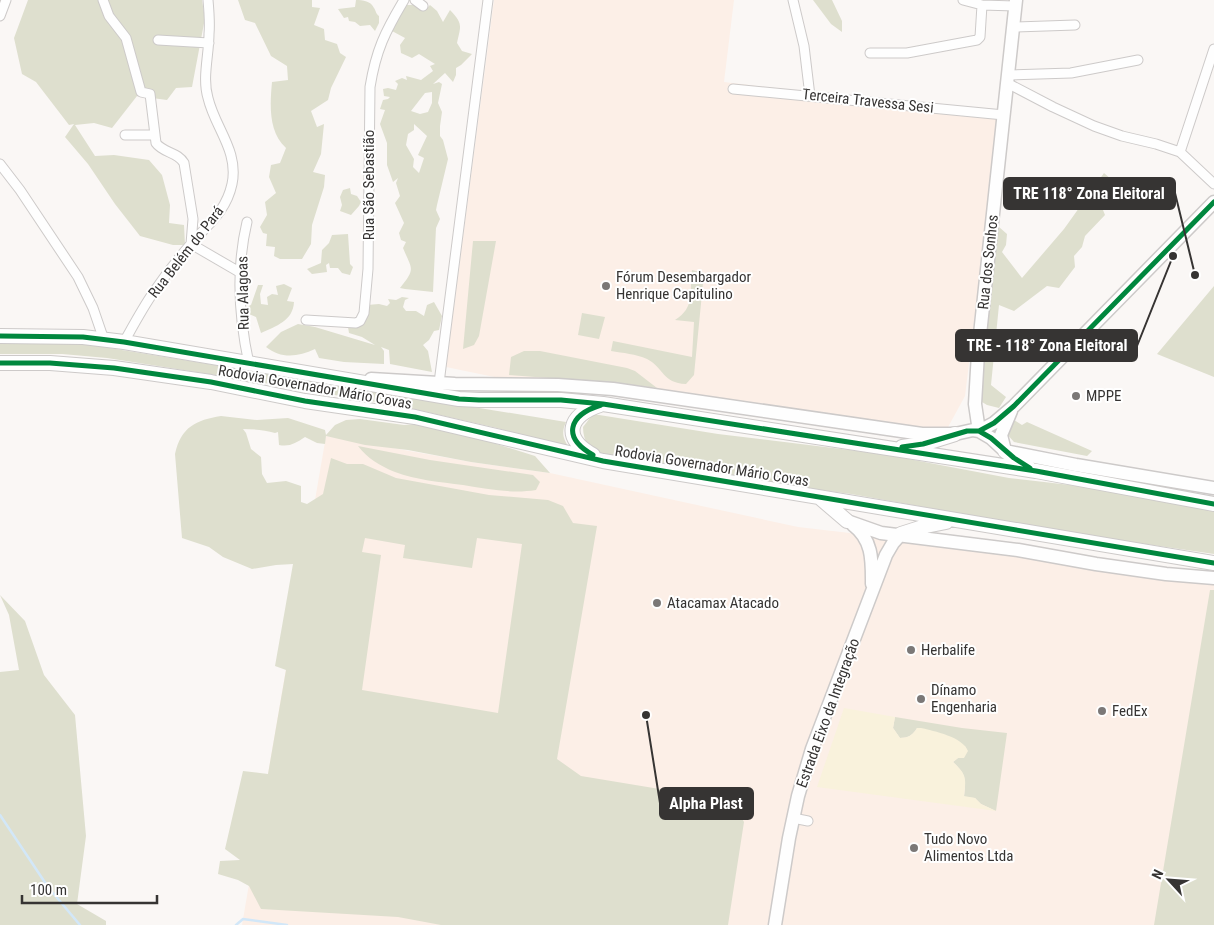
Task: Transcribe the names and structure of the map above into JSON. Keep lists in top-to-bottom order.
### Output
{
  "streets": {
    "highway": ["Rodovia Governador Mário Covas"],
    "main road": ["Rua dos Sonhos", "Estrada Eixo da Integração"],
    "street": [
      "Terceira Travessa Sesi",
      "Rua São Sebastião",
      "Rua Belém do Pará",
      "Rua Alagoas"
    ]
  },
  "crossings": [
    ["Terceira Travessa Sesi", "Rua dos Sonhos"],
    ["Rua Belém do Pará", "Rodovia Governador Mário Covas"],
    ["Rua Alagoas", "Rodovia Governador Mário Covas"]
  ],
  "places": [
    "TRE - 118° Zona Eleitoral",
    "TRE 118° Zona Eleitoral",
    "Fórum Desembargador Henrique Capitulino",
    "MPPE",
    "Atacamax Atacado",
    "Herbalife",
    "Dínamo Engenharia",
    "FedEx",
    "Alpha Plast",
    "Tudo Novo Alimentos Ltda"
  ],
  "scale_bar": "100 m",
  "north": "top left"
}
